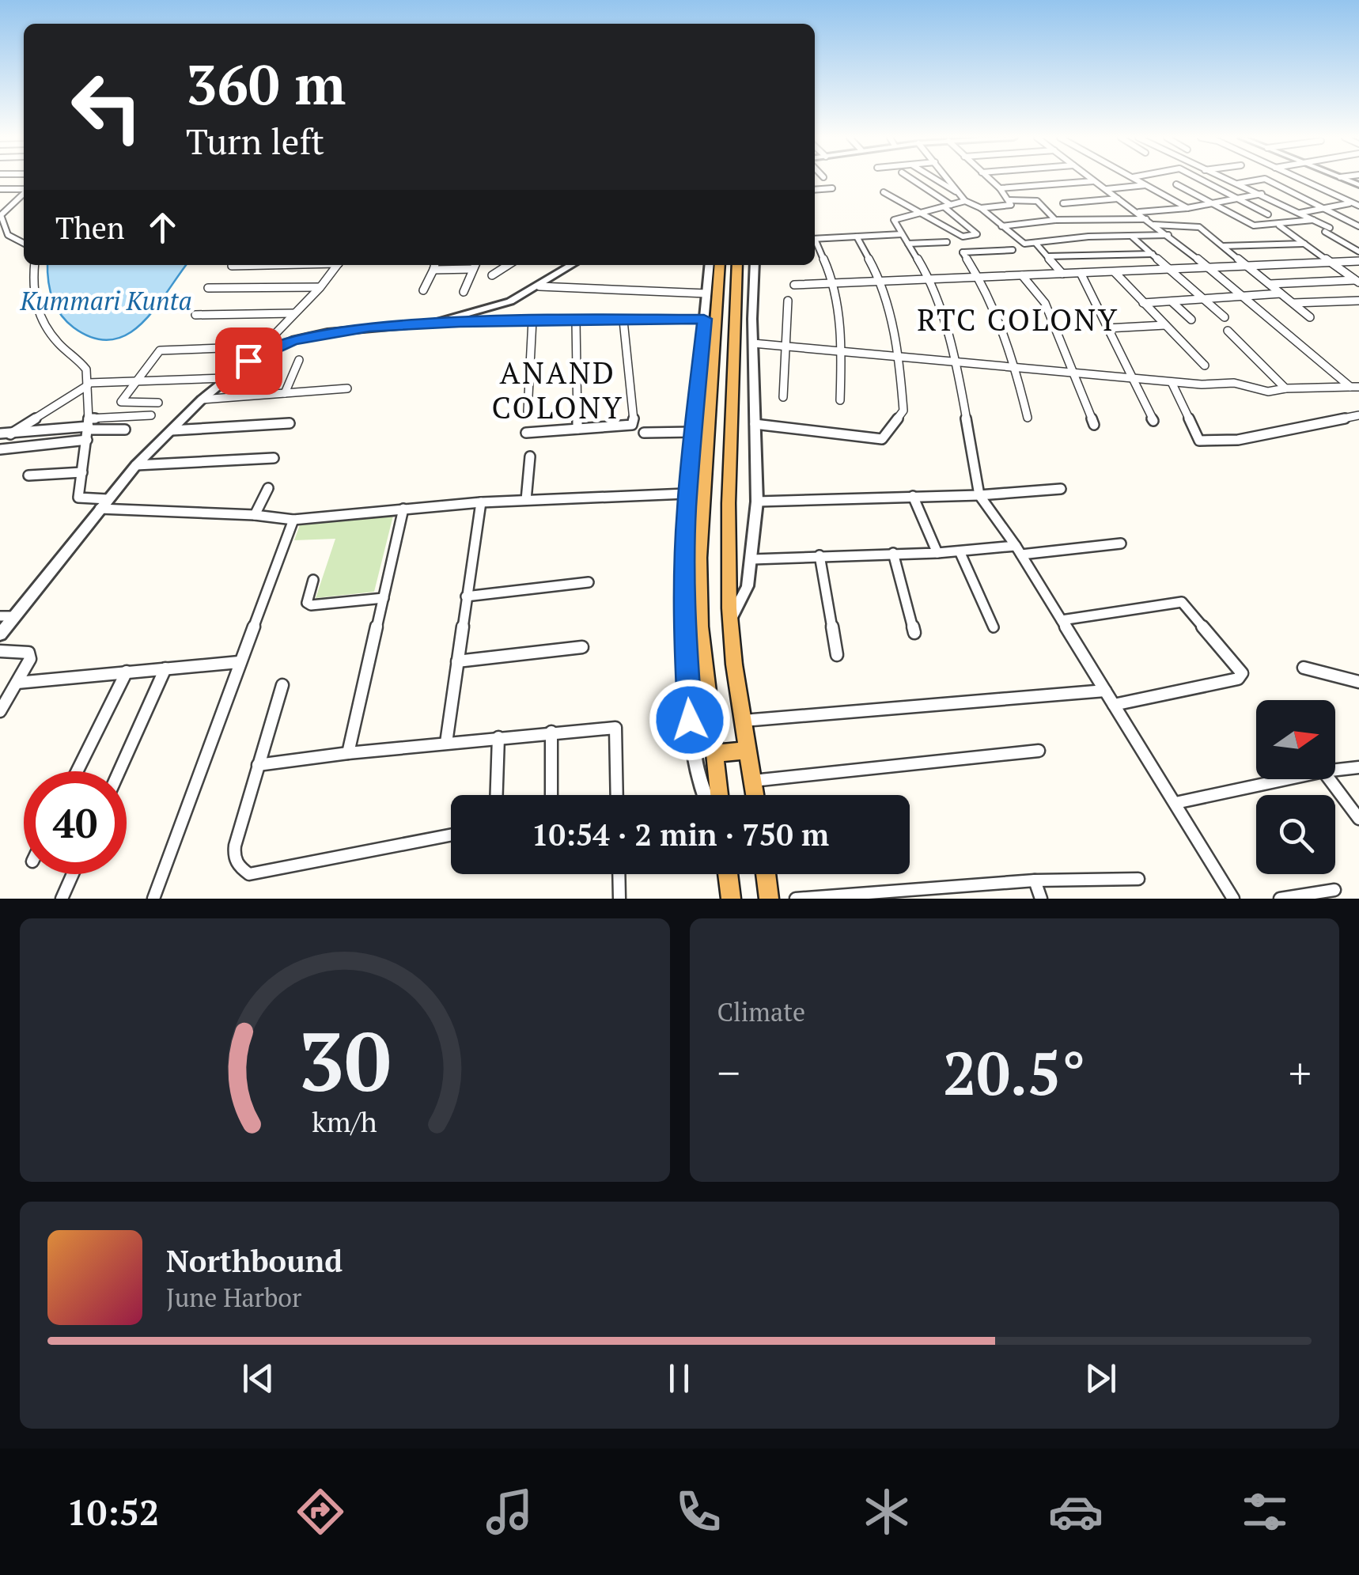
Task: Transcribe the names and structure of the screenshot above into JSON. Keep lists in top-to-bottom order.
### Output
{
  "districts": ["RTC COLONY", "ANAND COLONY"],
  "water": ["Kummari Kunta"],
  "north": "right",
  "page": {
    "turn": ["360 m", "Turn left"],
    "then": "Then",
    "limit": "40",
    "trip": "10:54 · 2 min · 750 m",
    "tile": "Climate",
    "heat": ["−", "20.5°", "+"],
    "song": ["Northbound", "June Harbor"],
    "tabs": "10:52",
    "gauge": ["30", "km/h"]
  }
}
